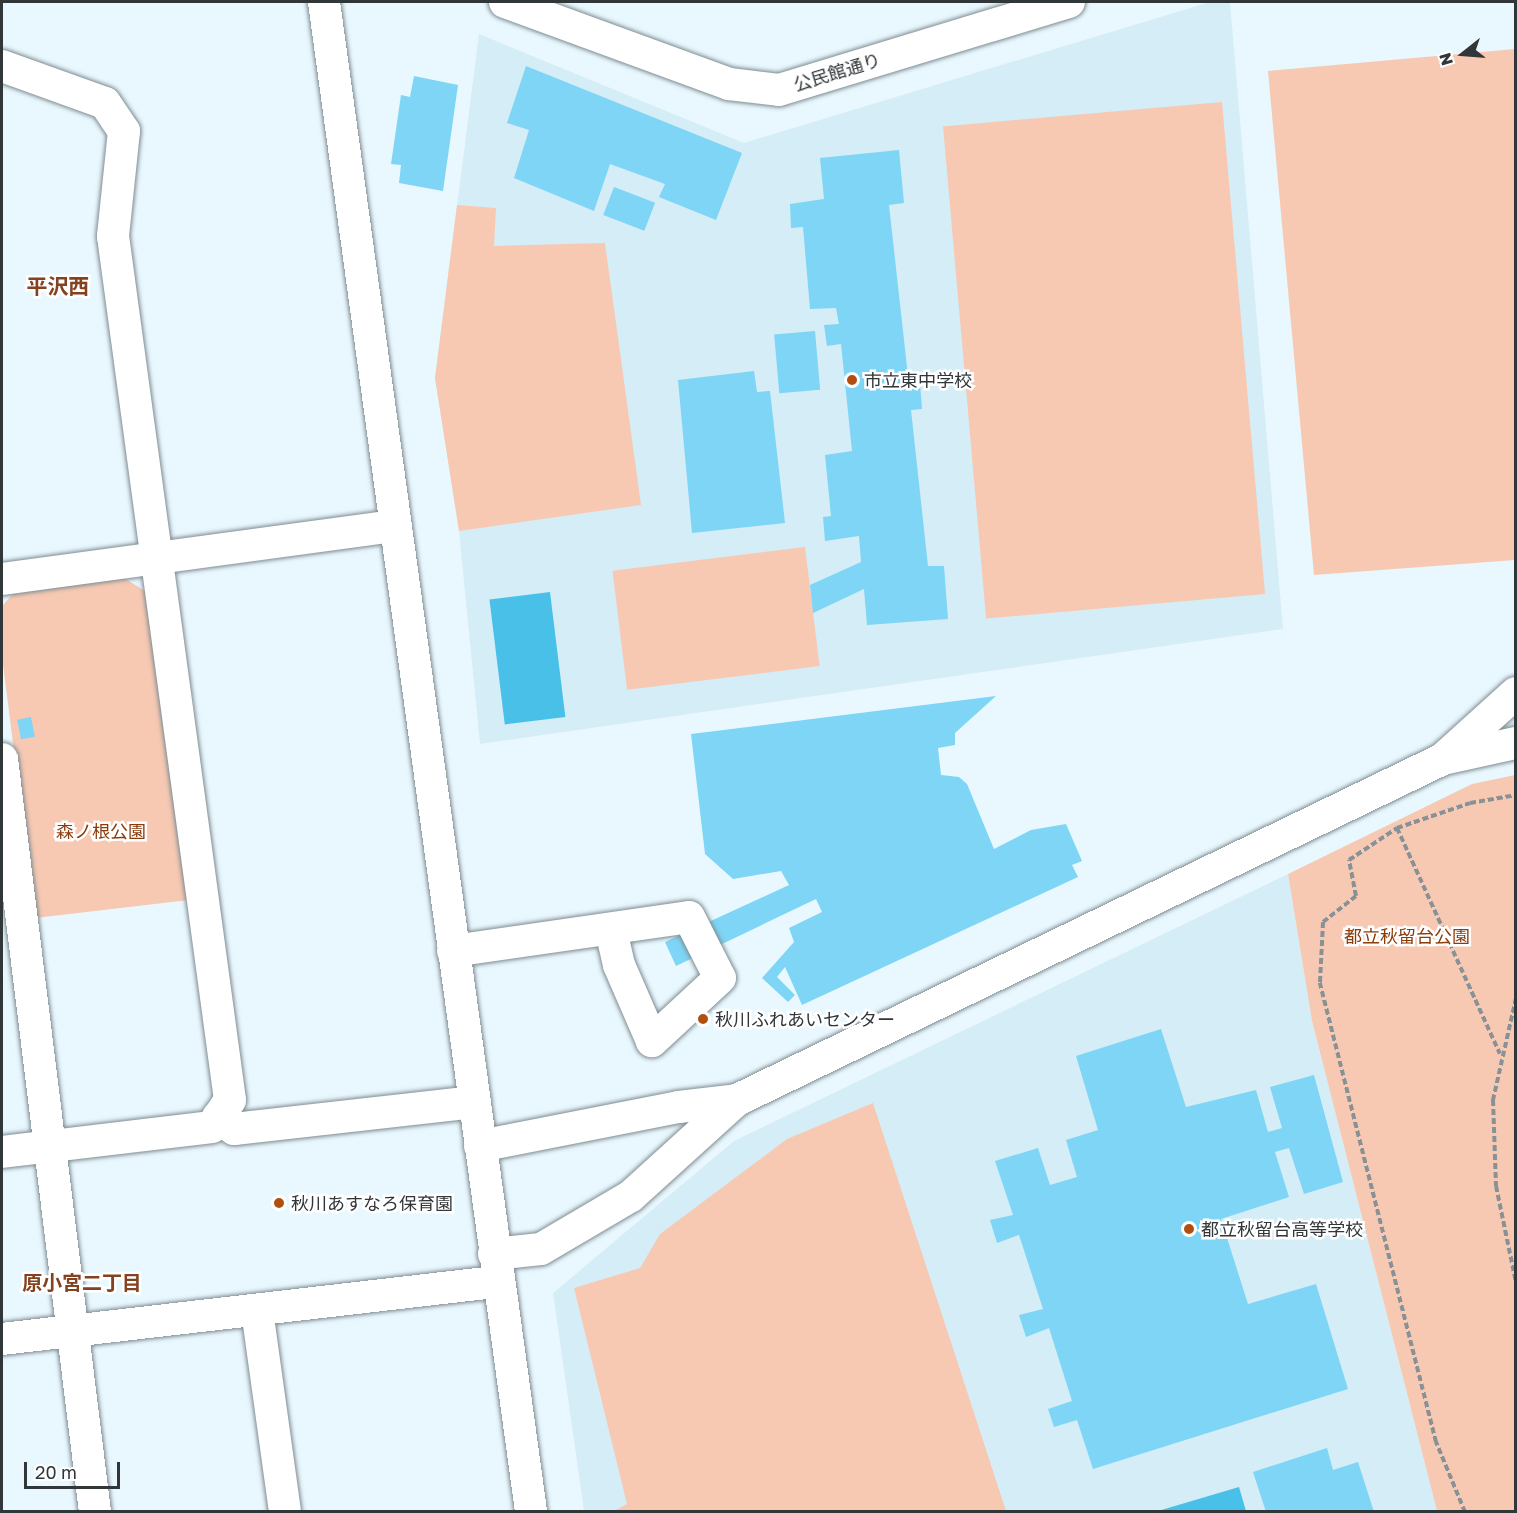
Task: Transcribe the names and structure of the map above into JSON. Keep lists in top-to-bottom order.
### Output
{
  "streets": {
    "street": ["公民館通り"]
  },
  "districts": ["平沢西", "原小宮二丁目"],
  "parks": ["森ノ根公園", "都立秋留台公園"],
  "places": [
    "市立東中学校",
    "秋川ふれあいセンター",
    "秋川あすなろ保育園",
    "都立秋留台高等学校"
  ],
  "scale_bar": "20 m",
  "north": "left"
}
